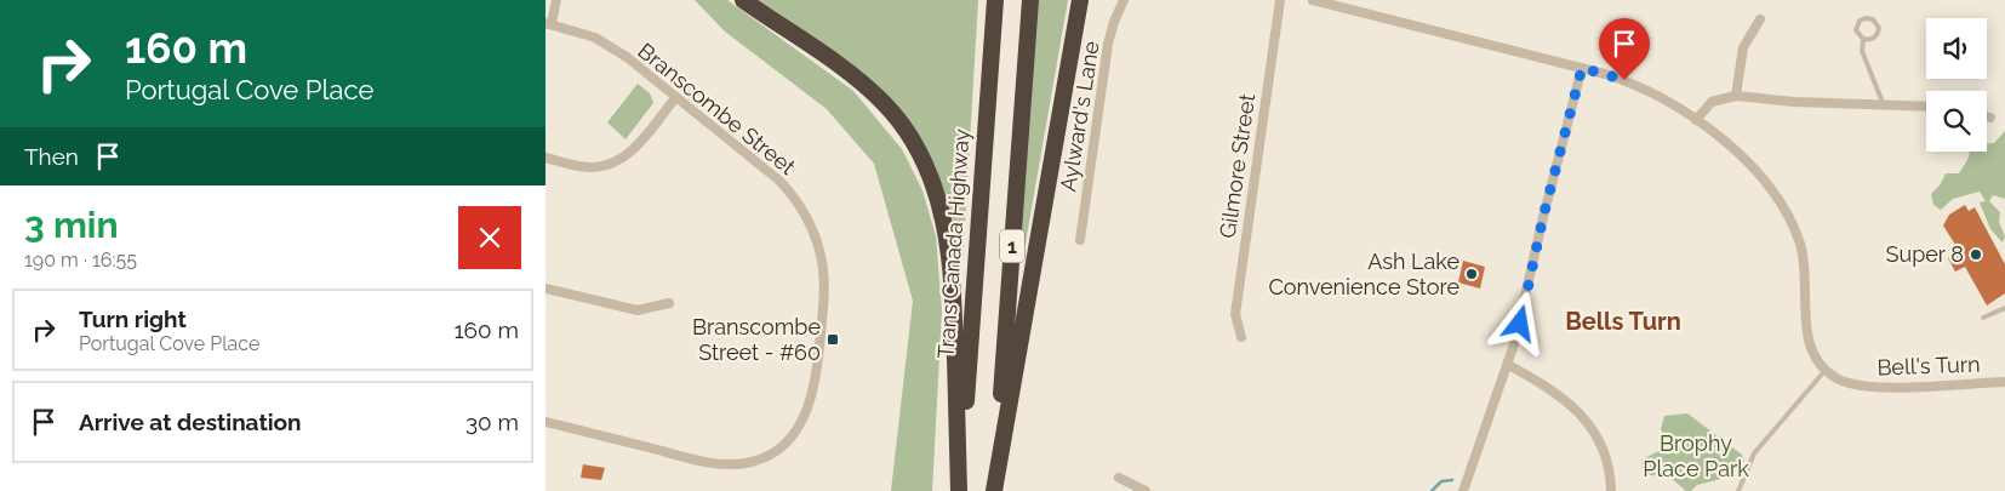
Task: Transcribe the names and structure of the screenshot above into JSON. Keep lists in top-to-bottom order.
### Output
{
  "streets": {
    "highway": ["Trans Canada Highway", "1"],
    "street": [
      "Branscombe Street",
      "Aylward's Lane",
      "Gilmore Street",
      "Bell's Turn"
    ]
  },
  "districts": ["Bells Turn"],
  "parks": ["Brophy Place Park"],
  "places": {
    "other": ["Super 8", "Ash Lake Convenience Store"],
    "transit": ["Branscombe Street - #60"]
  },
  "page": {
    "turn": ["160 m", "Portugal Cove Place"],
    "then": "Then",
    "heading": ["3 min", "190 m · 16:55"],
    "list": [
      {
        "name": "Turn right",
        "note": "Portugal Cove Place",
        "value": "160 m"
      },
      {
        "name": "Arrive at destination",
        "value": "30 m"
      }
    ]
  }
}
